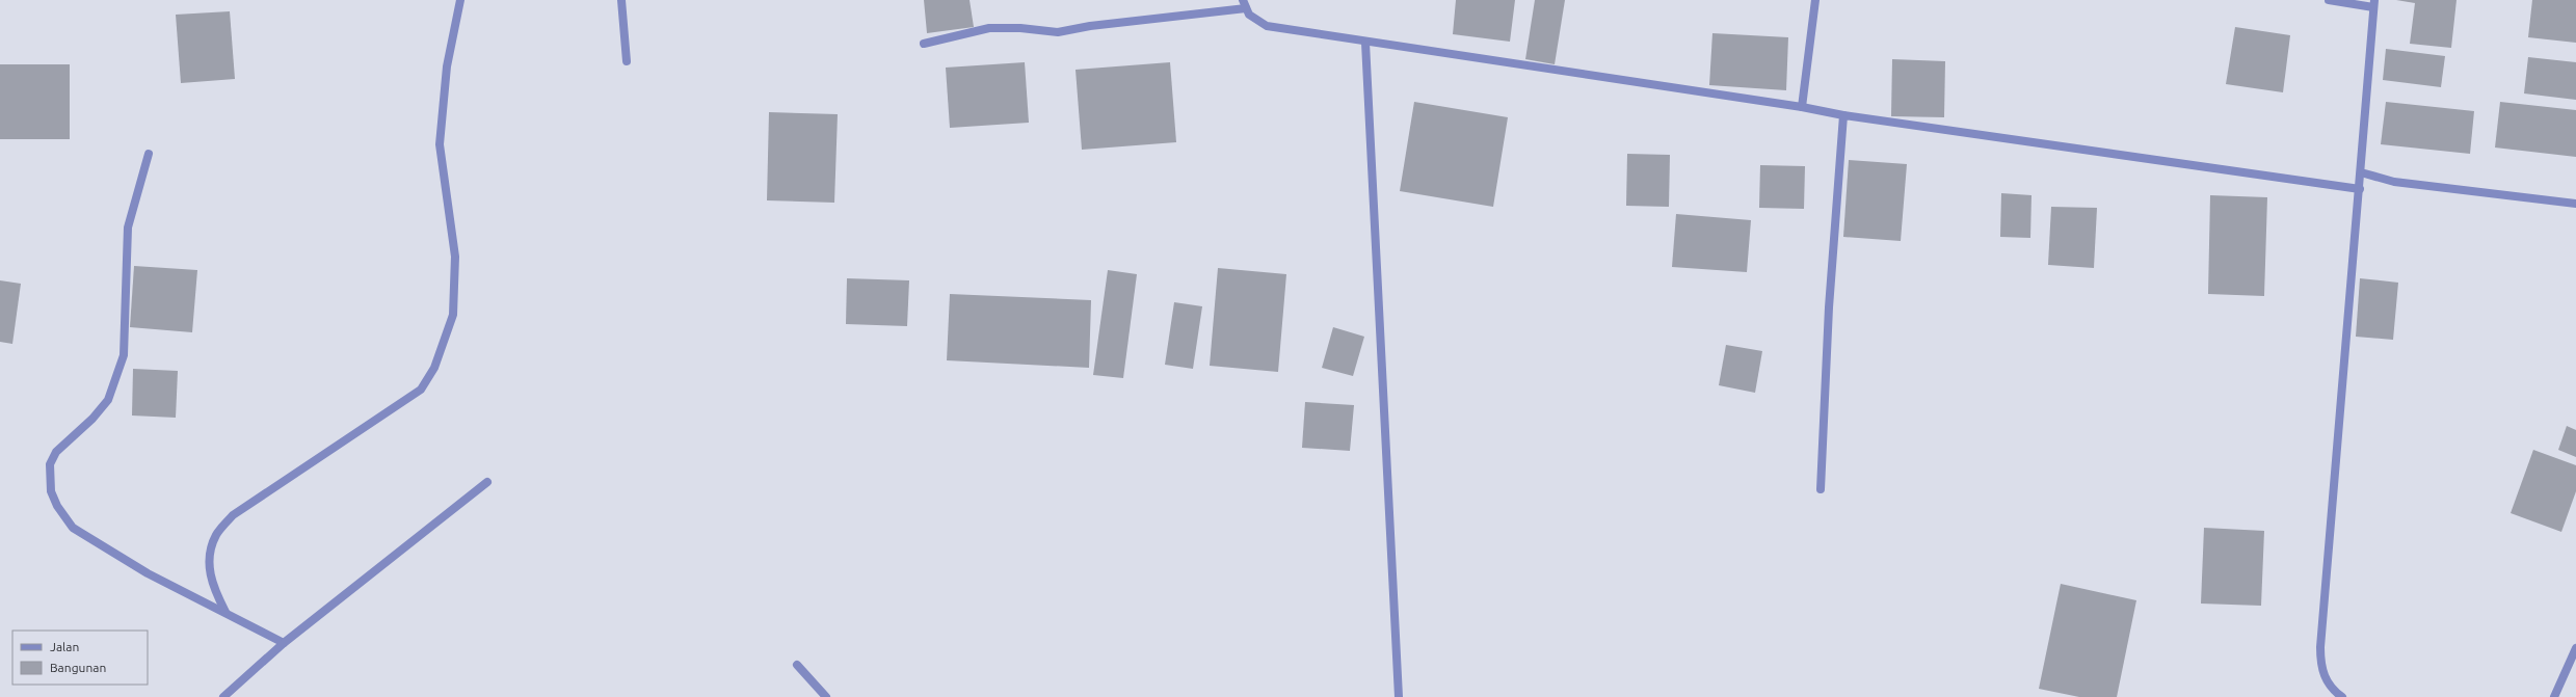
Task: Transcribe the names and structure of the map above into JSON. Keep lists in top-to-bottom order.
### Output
{
  "legend": ["Jalan", "Bangunan"]
}
